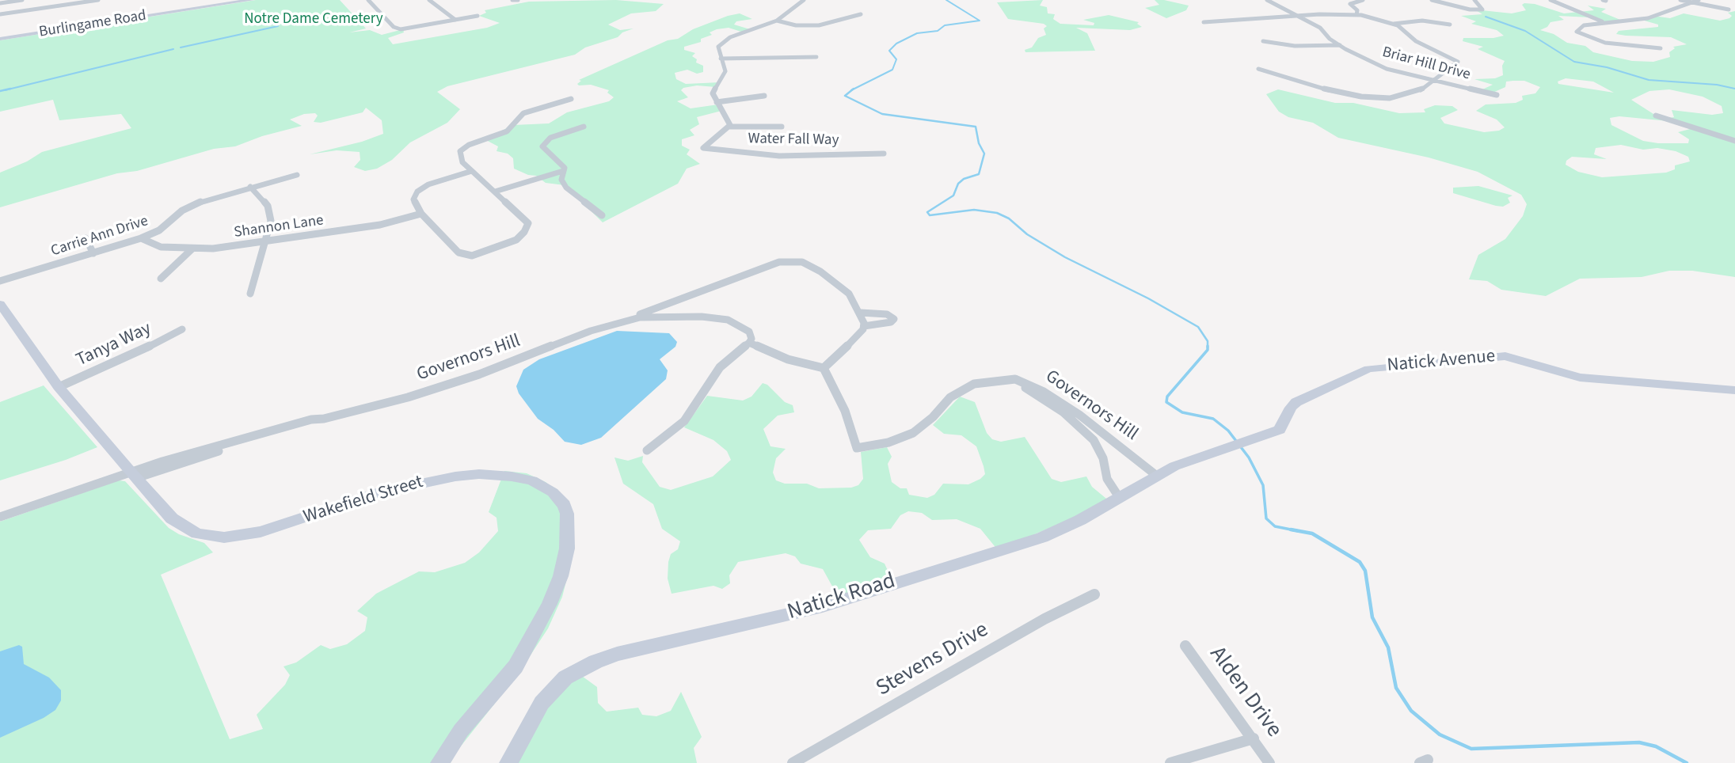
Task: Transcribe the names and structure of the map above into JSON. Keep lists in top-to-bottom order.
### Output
{
  "streets": {
    "street": [
      "Burlingame Road",
      "Briar Hill Drive",
      "Water Fall Way",
      "Shannon Lane",
      "Carrie Ann Drive",
      "Tanya Way",
      "Governors Hill",
      "Natick Avenue",
      "Wakefield Street",
      "Natick Road",
      "Stevens Drive",
      "Alden Drive"
    ]
  },
  "crossings": [
    ["Shannon Lane", "Carrie Ann Drive"],
    ["Tanya Way", "Wakefield Street"],
    ["Governors Hill", "Wakefield Street"],
    ["Governors Hill", "Natick Road"],
    ["Natick Avenue", "Natick Road"]
  ],
  "parks": ["Notre Dame Cemetery"]
}
